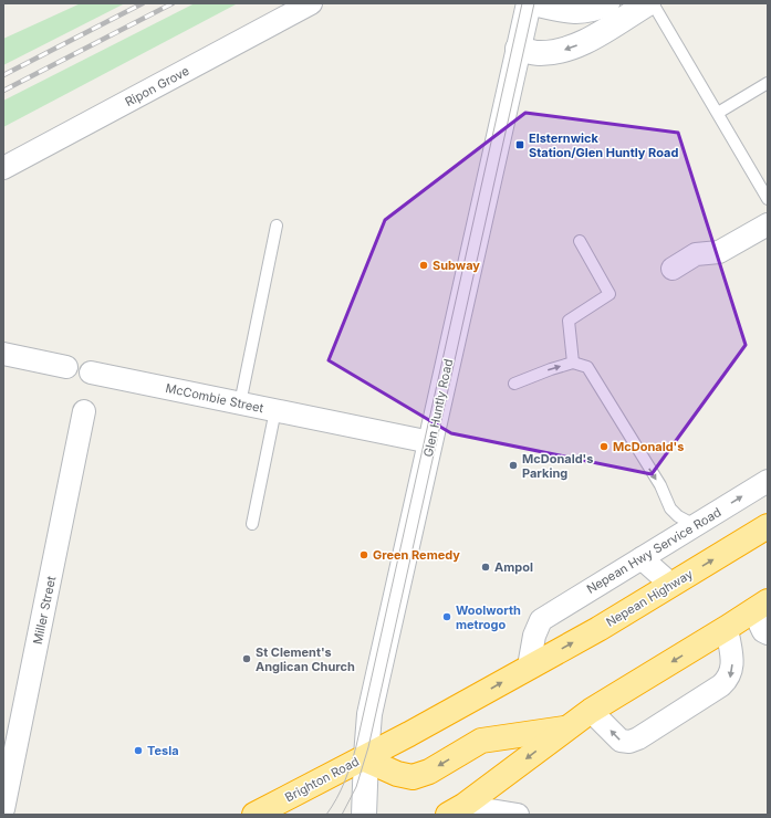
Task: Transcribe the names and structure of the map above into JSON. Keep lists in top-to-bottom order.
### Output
{
  "streets": {
    "highway": ["Nepean Highway", "Brighton Road"],
    "street": [
      "Ripon Grove",
      "McCombie Street",
      "Glen Huntly Road",
      "Nepean Hwy Service Road",
      "Miller Street"
    ]
  },
  "crossings": [
    ["McCombie Street", "Glen Huntly Road"],
    ["Glen Huntly Road", "Nepean Highway"],
    ["Glen Huntly Road", "Brighton Road"],
    ["Nepean Hwy Service Road", "Nepean Highway"],
    ["Nepean Highway", "Brighton Road"]
  ],
  "places": {
    "transit": ["Elsternwick Station/Glen Huntly Road"],
    "other": [
      "Subway",
      "McDonald's",
      "McDonald's Parking",
      "Green Remedy",
      "Ampol",
      "Woolworth metrogo",
      "St Clement's Anglican Church",
      "Tesla"
    ]
  }
}
